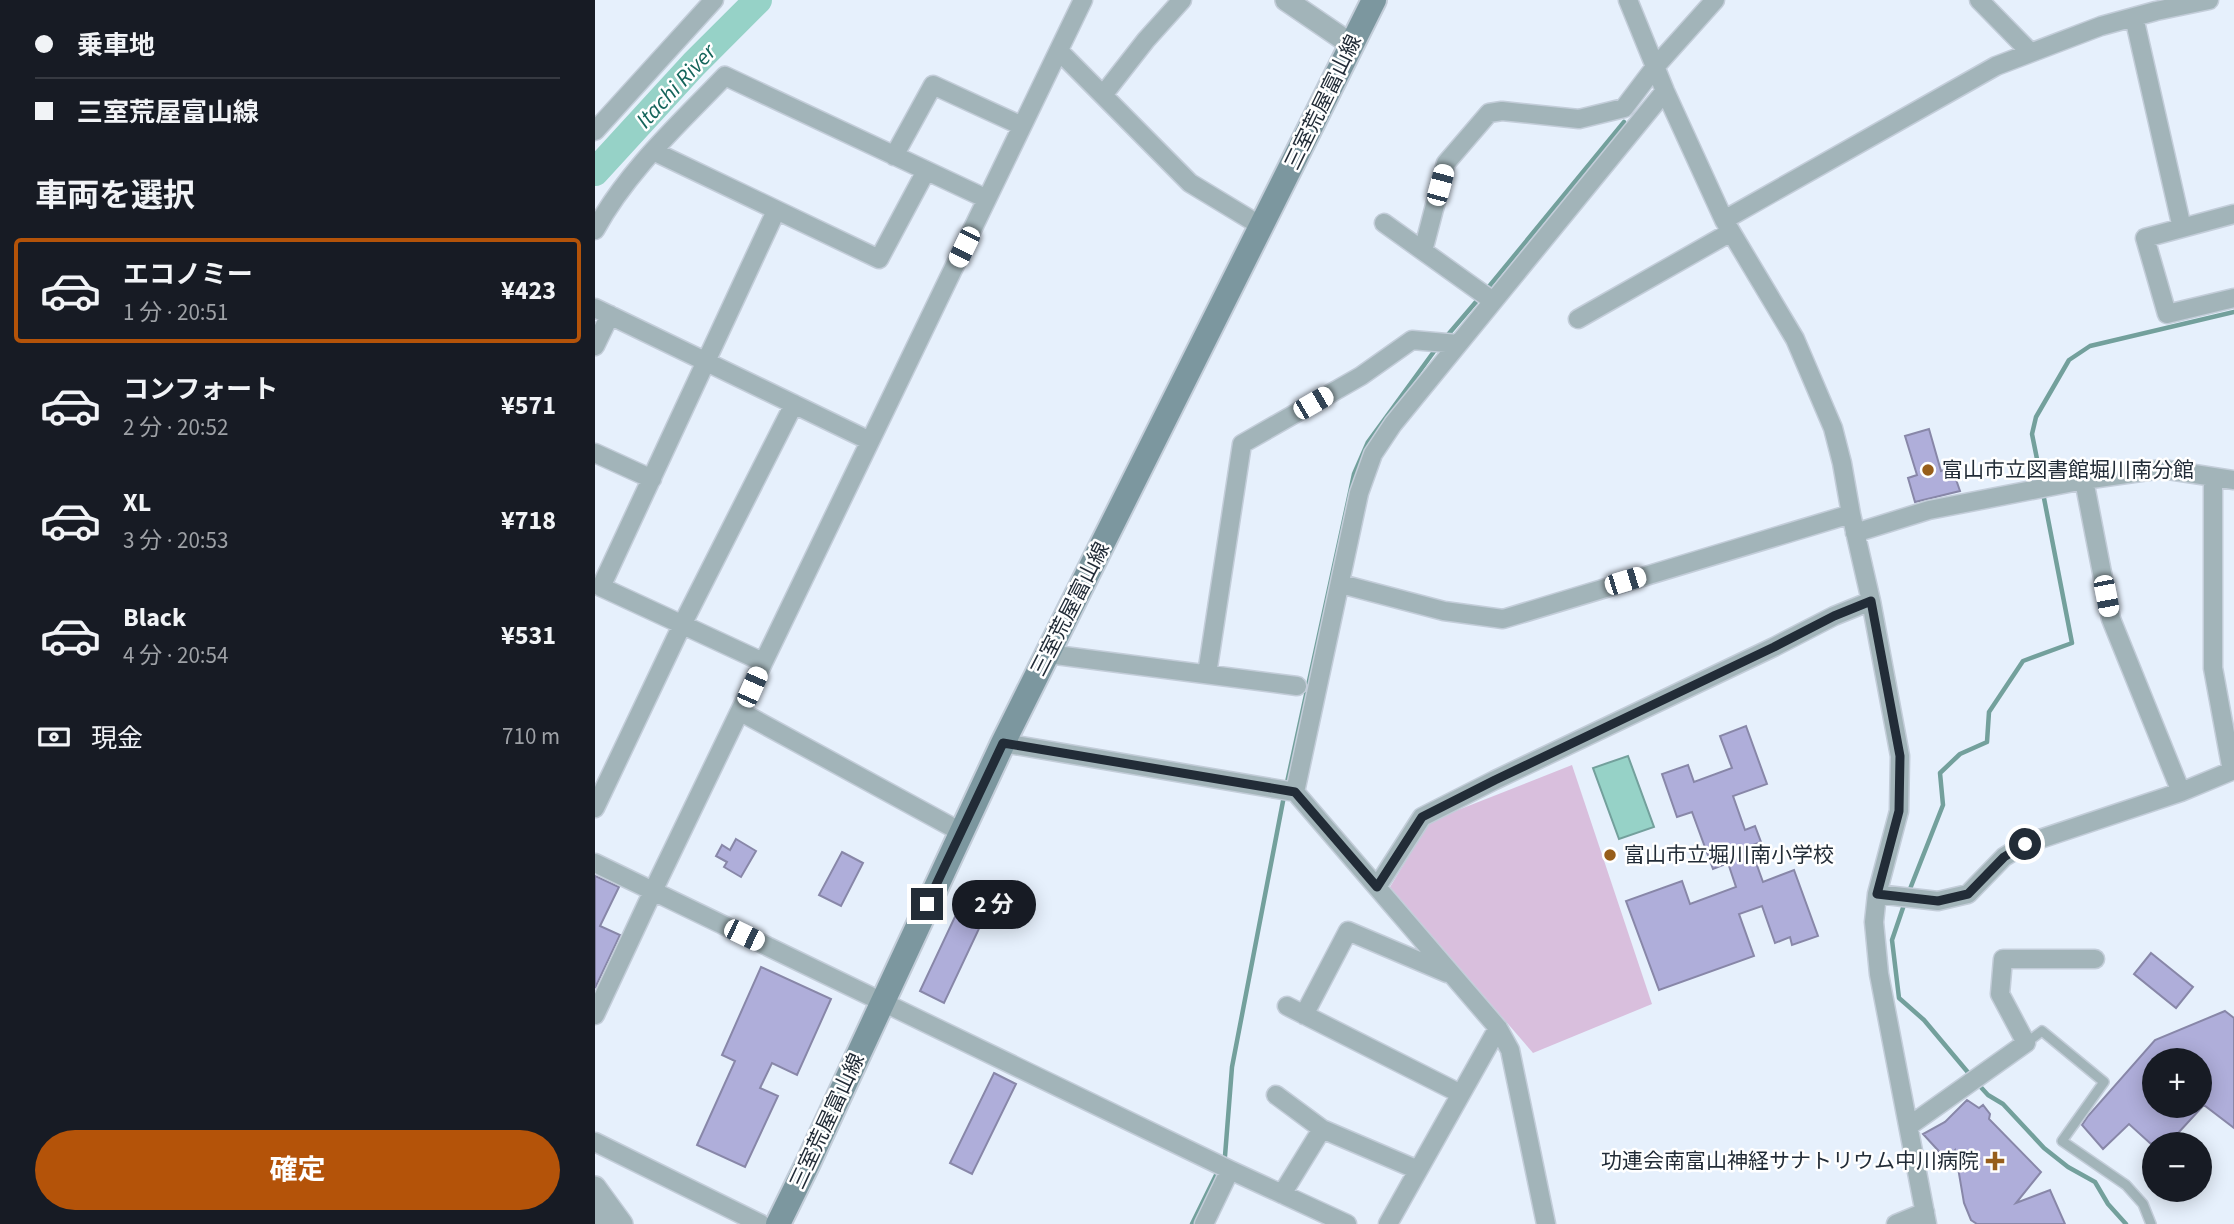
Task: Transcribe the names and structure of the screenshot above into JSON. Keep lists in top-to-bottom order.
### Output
{
  "streets": {
    "main road": ["三室荒屋富山線"]
  },
  "water": ["Itachi River"],
  "places": {
    "other": ["富山市立図書館堀川南分館", "富山市立堀川南小学校"],
    "health": ["功連会南富山神経サナトリウム中川病院"]
  },
  "page": {
    "banner": ["乗車地", "三室荒屋富山線"],
    "heading": "車両を選択",
    "list": [
      {
        "name": "エコノミー",
        "note": "1 分 · 20:51",
        "value": "¥423"
      },
      {
        "name": "コンフォート",
        "note": "2 分 · 20:52",
        "value": "¥571"
      },
      {
        "name": "XL",
        "note": "3 分 · 20:53",
        "value": "¥718"
      },
      {
        "name": "Black",
        "note": "4 分 · 20:54",
        "value": "¥531"
      }
    ],
    "pay": ["現金", "710 m"],
    "bubble": "2 分",
    "map_buttons": ["+", "−"],
    "buttons": "確定"
  }
}
